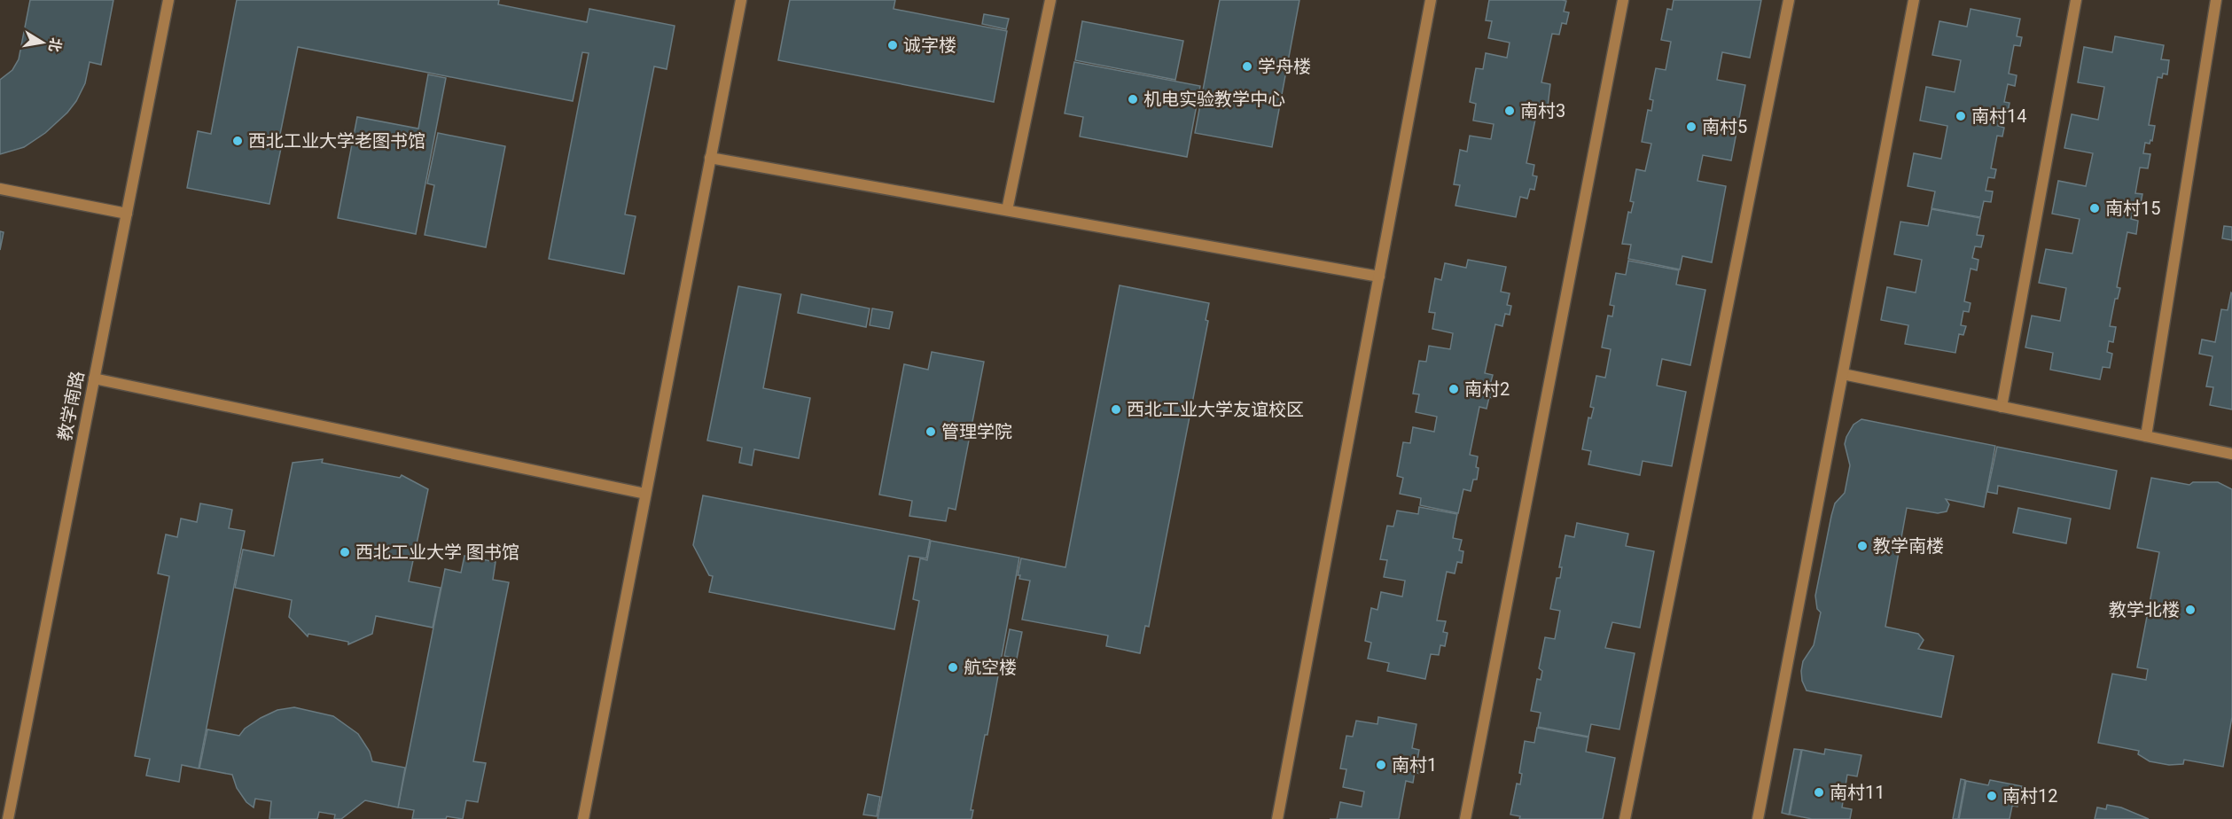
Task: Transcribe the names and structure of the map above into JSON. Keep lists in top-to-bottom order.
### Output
{
  "streets": {
    "street": ["教学南路"]
  },
  "places": [
    "诚字楼",
    "学舟楼",
    "机电实验教学中心",
    "南村3",
    "南村14",
    "南村5",
    "西北工业大学老图书馆",
    "南村15",
    "南村2",
    "西北工业大学友谊校区",
    "管理学院",
    "教学南楼",
    "西北工业大学 图书馆",
    "教学北楼",
    "航空楼",
    "南村1",
    "南村11",
    "南村12"
  ],
  "north": "right"
}
